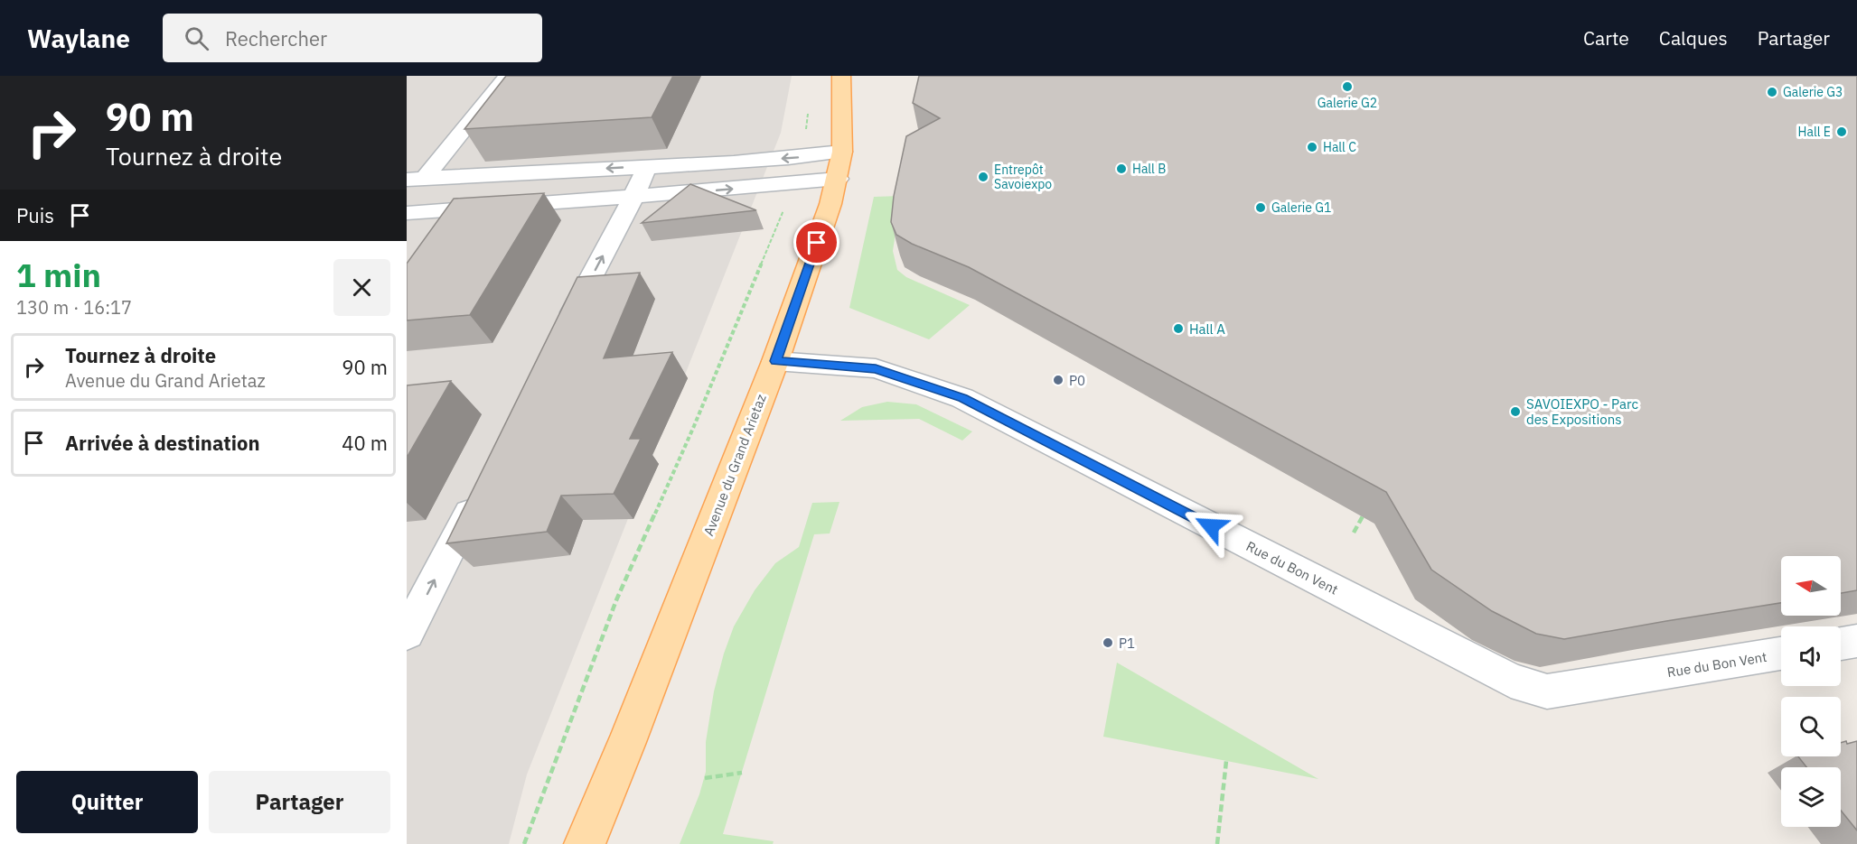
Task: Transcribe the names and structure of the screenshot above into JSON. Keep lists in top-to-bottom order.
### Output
{
  "streets": {
    "main road": ["Avenue du Grand Arietaz"],
    "street": ["Rue du Bon Vent"]
  },
  "crossings": [
    ["Avenue du Grand Arietaz", "Rue du Bon Vent"]
  ],
  "places": [
    "Galerie G2",
    "Galerie G3",
    "Hall E",
    "Hall C",
    "Hall B",
    "Entrepôt Savoiexpo",
    "Galerie G1",
    "Hall A",
    "P0",
    "SAVOIEXPO - Parc des Expositions",
    "P1"
  ],
  "north": "left",
  "page": {
    "header": "Waylane",
    "search": "Rechercher",
    "nav": ["Carte", "Calques", "Partager"],
    "turn": ["90 m", "Tournez à droite"],
    "then": "Puis",
    "heading": ["1 min", "130 m · 16:17"],
    "list": [
      {
        "name": "Tournez à droite",
        "note": "Avenue du Grand Arietaz",
        "value": "90 m"
      },
      {
        "name": "Arrivée à destination",
        "value": "40 m"
      }
    ],
    "buttons": ["Quitter", "Partager"]
  }
}
